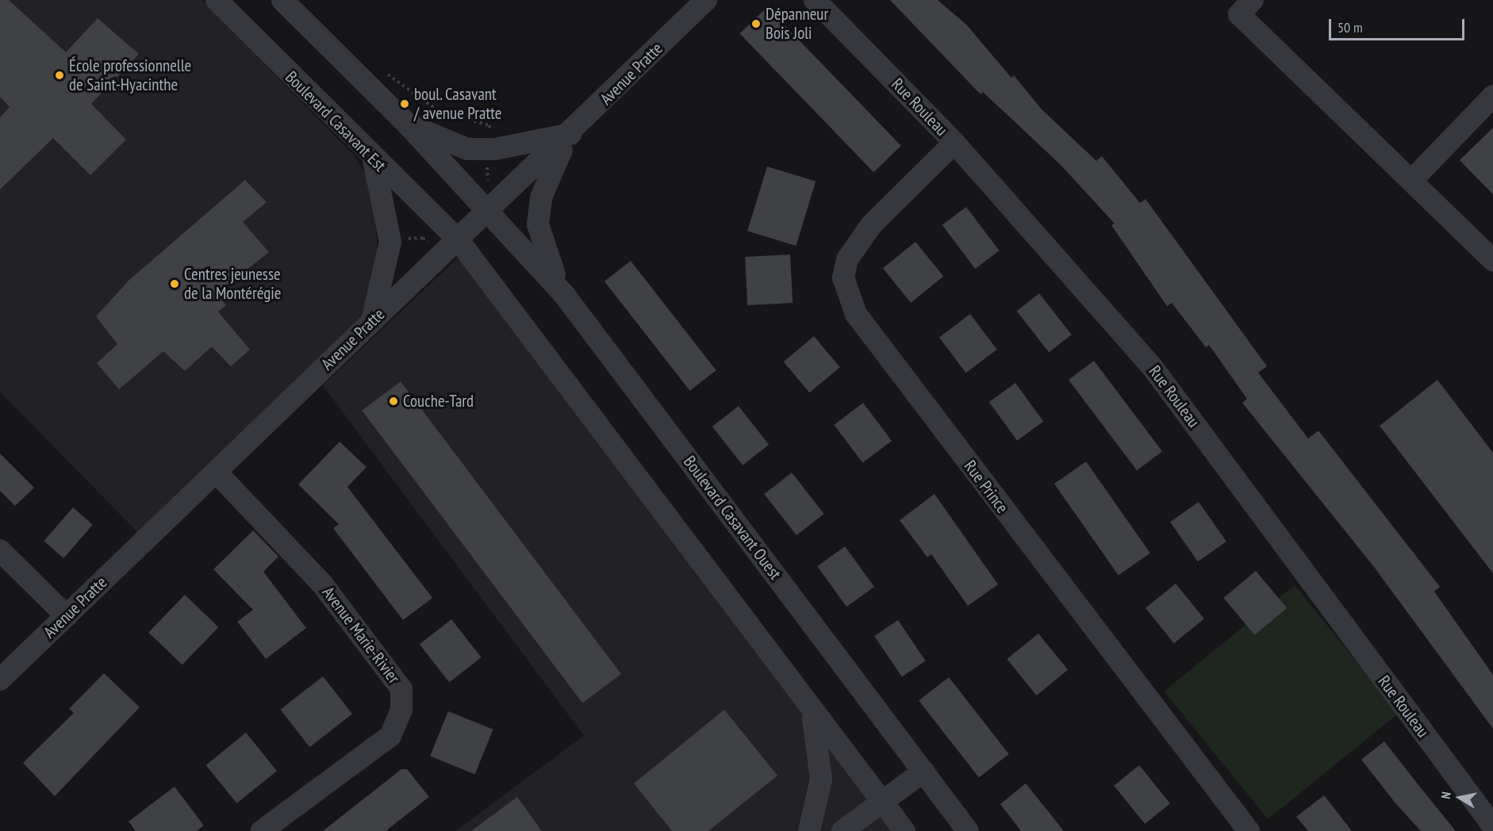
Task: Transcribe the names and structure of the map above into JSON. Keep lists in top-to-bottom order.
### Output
{
  "streets": {
    "street": [
      "Avenue Pratte",
      "Rue Rouleau",
      "Boulevard Casavant Est",
      "Rue Prince",
      "Boulevard Casavant Ouest",
      "Avenue Marie-Rivier"
    ]
  },
  "crossings": [
    ["Avenue Pratte", "Boulevard Casavant Est"],
    ["Avenue Pratte", "Boulevard Casavant Ouest"],
    ["Avenue Pratte", "Avenue Marie-Rivier"],
    ["Rue Rouleau", "Rue Prince"]
  ],
  "places": [
    "Dépanneur Bois Joli",
    "École professionnelle de Saint-Hyacinthe",
    "boul. Casavant / avenue Pratte",
    "Centres jeunesse de la Montérégie",
    "Couche-Tard"
  ],
  "scale_bar": "50 m",
  "north": "left"
}
